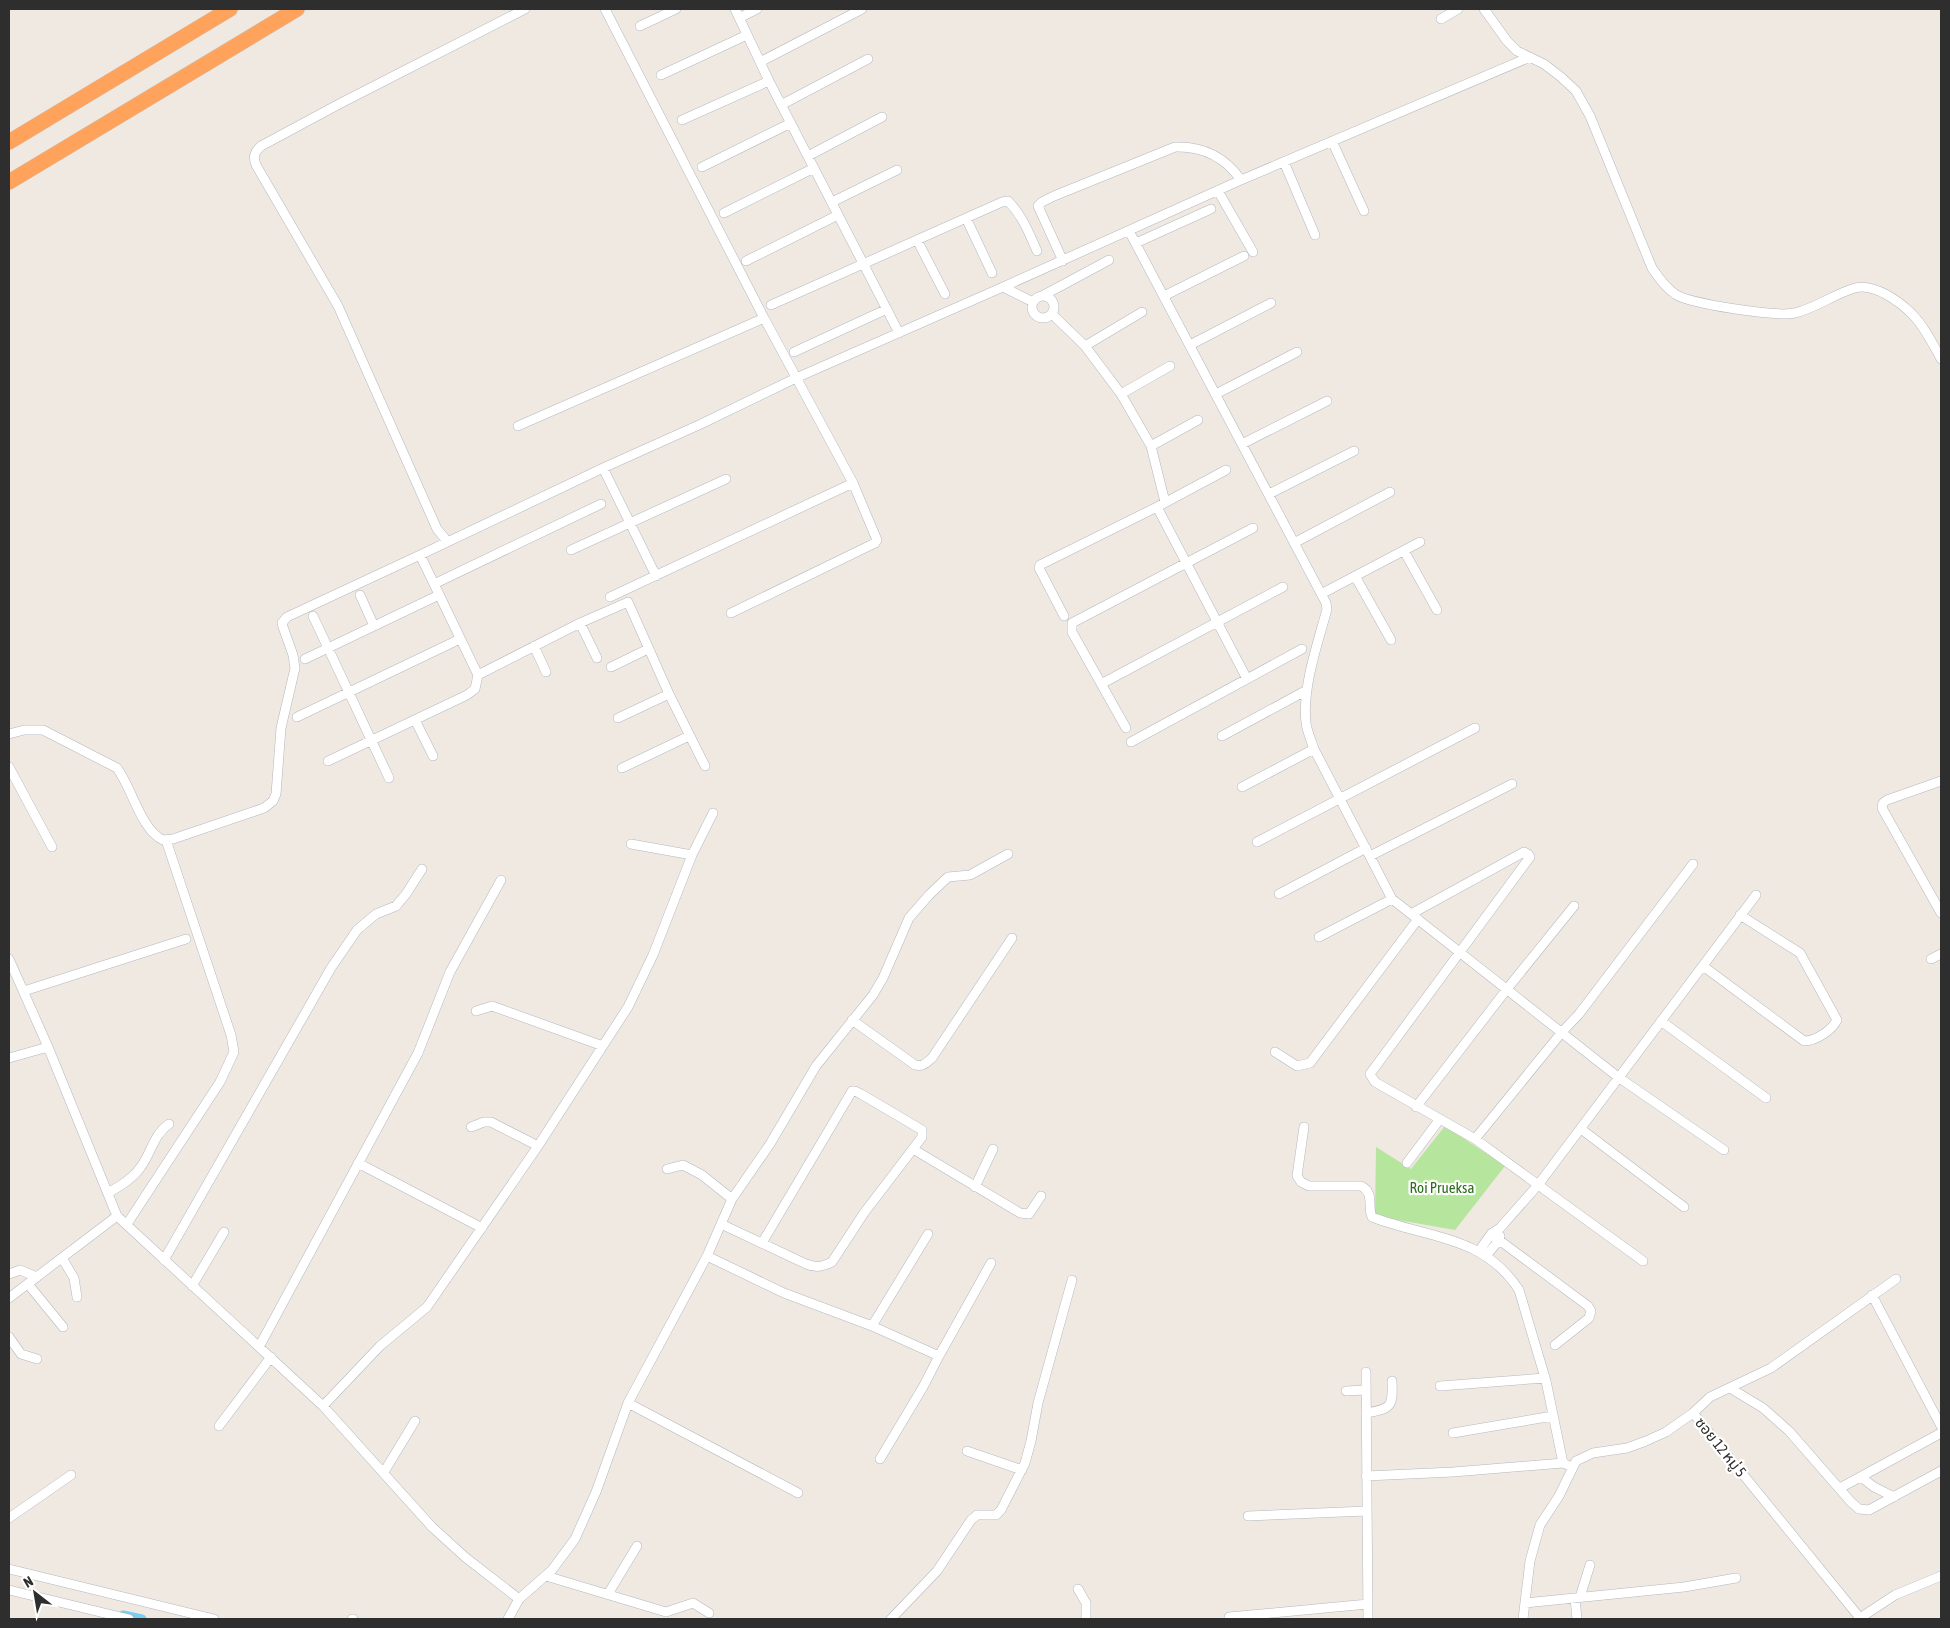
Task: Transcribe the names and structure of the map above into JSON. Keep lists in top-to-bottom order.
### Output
{
  "streets": {
    "street": ["ซอย 12 หมู่ 5"]
  },
  "parks": ["Roi Prueksa"],
  "north": "top left"
}
